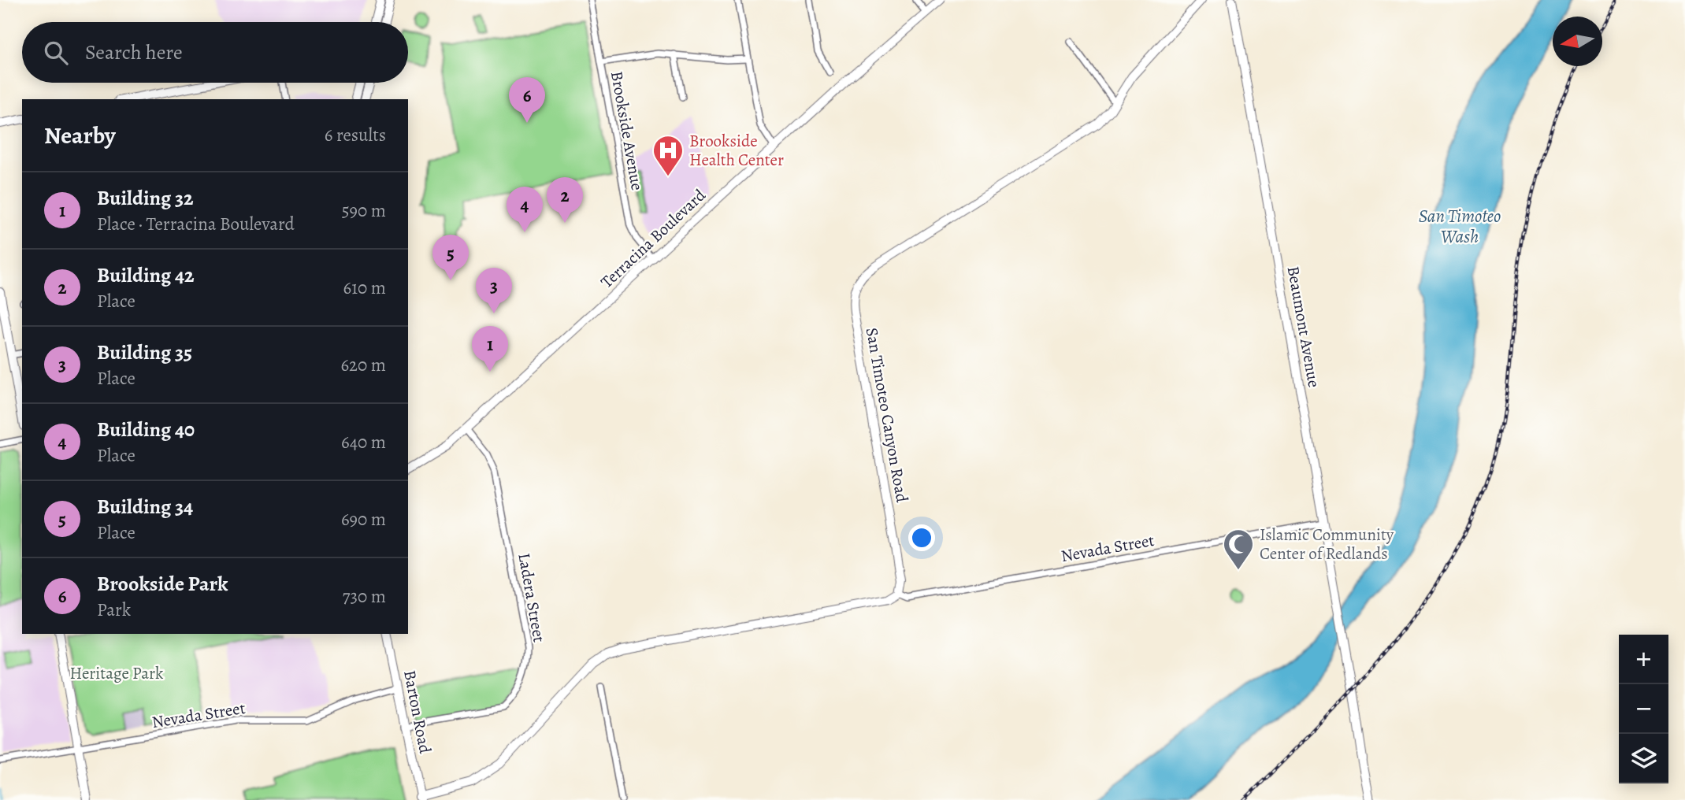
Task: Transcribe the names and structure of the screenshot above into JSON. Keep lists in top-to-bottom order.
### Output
{
  "streets": {
    "main road": [
      "Terracina Boulevard",
      "Beaumont Avenue",
      "San Timoteo Canyon Road",
      "Barton Road"
    ],
    "street": ["Brookside Avenue", "Nevada Street", "Ladera Street"]
  },
  "crossings": [
    ["Brookside Avenue", "Terracina Boulevard"],
    ["Terracina Boulevard", "Ladera Street"],
    ["Beaumont Avenue", "Nevada Street"],
    ["San Timoteo Canyon Road", "Nevada Street"],
    ["Nevada Street", "Barton Road"],
    ["Ladera Street", "Barton Road"]
  ],
  "water": ["San Timoteo Wash"],
  "parks": ["Heritage Park"],
  "places": {
    "hospital": ["Brookside Health Center"],
    "mosque": ["Islamic Community Center of Redlands"]
  },
  "north": "left",
  "page": {
    "search": "Search here",
    "pins": [
      "6",
      "2",
      "4",
      "5",
      "3",
      "1"
    ],
    "heading": ["Nearby", "6 results"],
    "list": [
      {
        "mark": "1",
        "name": "Building 32",
        "note": "Place · Terracina Boulevard",
        "value": "590 m"
      },
      {
        "mark": "2",
        "name": "Building 42",
        "note": "Place",
        "value": "610 m"
      },
      {
        "mark": "3",
        "name": "Building 35",
        "note": "Place",
        "value": "620 m"
      },
      {
        "mark": "4",
        "name": "Building 40",
        "note": "Place",
        "value": "640 m"
      },
      {
        "mark": "5",
        "name": "Building 34",
        "note": "Place",
        "value": "690 m"
      },
      {
        "mark": "6",
        "name": "Brookside Park",
        "note": "Park",
        "value": "730 m"
      }
    ],
    "map_buttons": ["+", "−"]
  }
}
